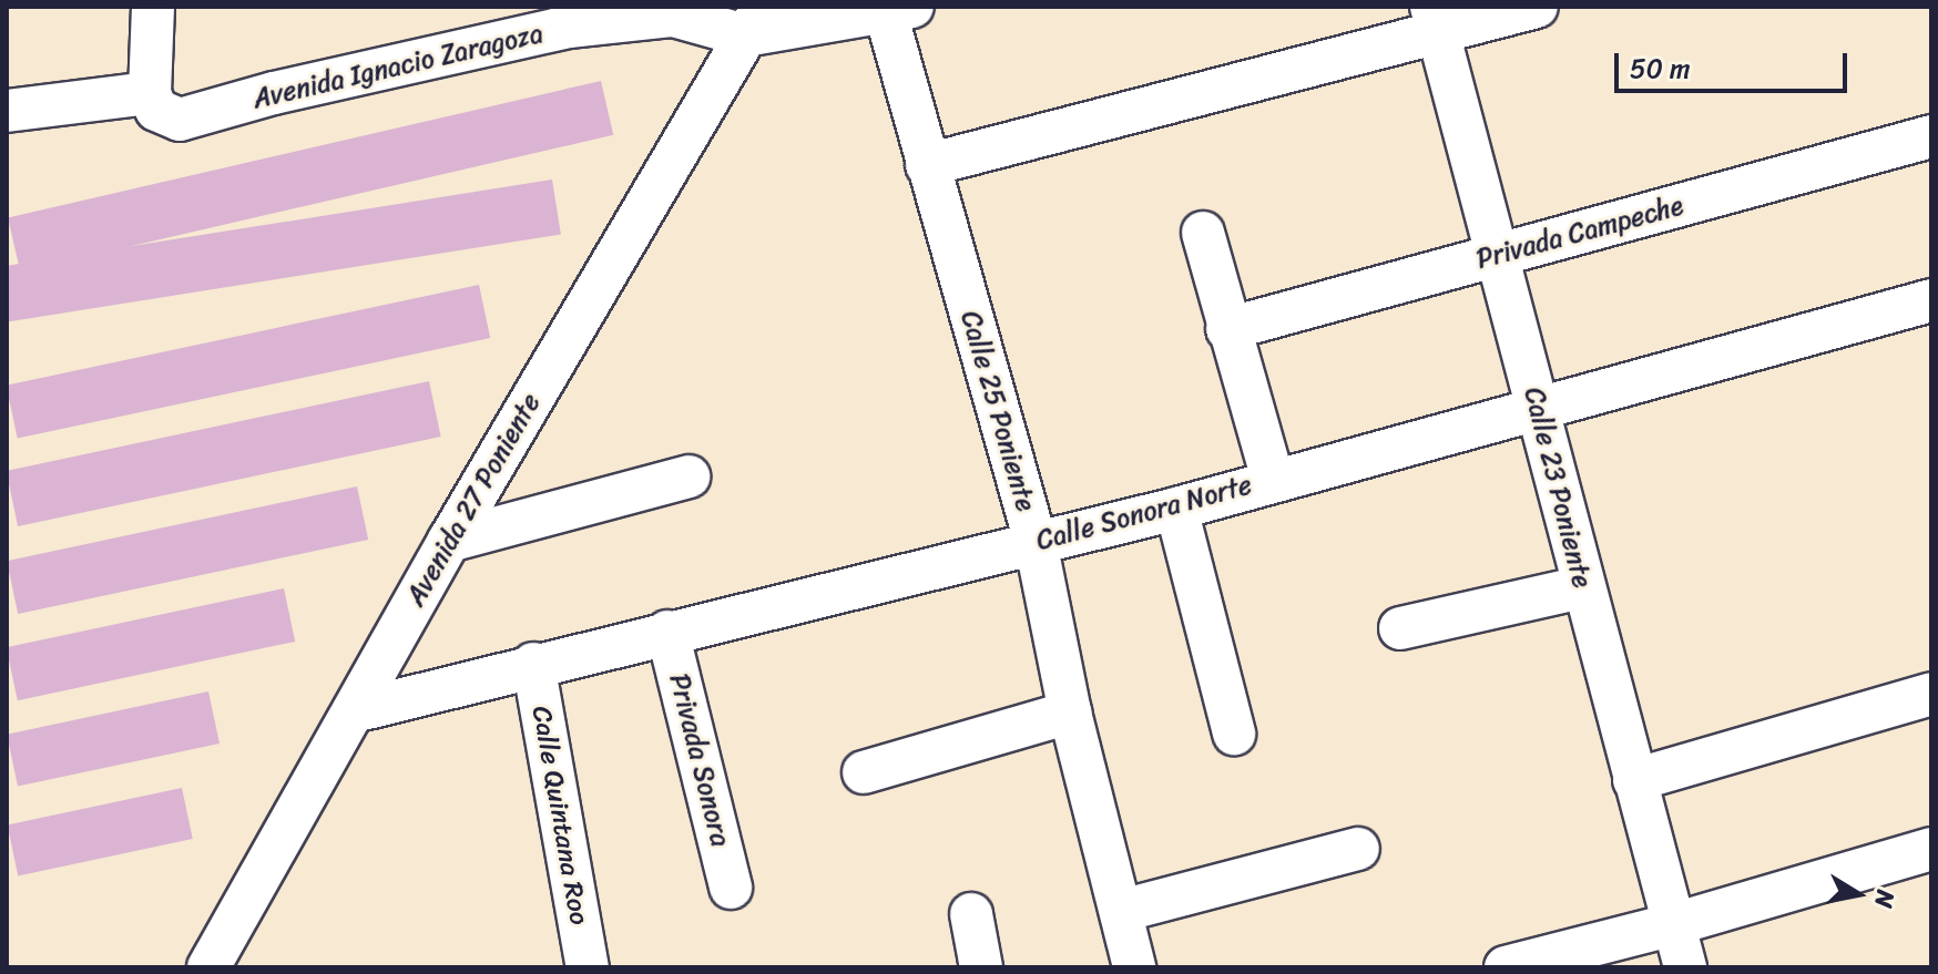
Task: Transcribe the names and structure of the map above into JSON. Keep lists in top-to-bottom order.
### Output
{
  "streets": {
    "street": [
      "Avenida Ignacio Zaragoza",
      "Privada Campeche",
      "Calle 25 Poniente",
      "Calle 23 Poniente",
      "Avenida 27 Poniente",
      "Calle Sonora Norte",
      "Privada Sonora",
      "Calle Quintana Roo"
    ]
  },
  "crossings": [
    ["Avenida Ignacio Zaragoza", "Avenida 27 Poniente"],
    ["Privada Campeche", "Calle 23 Poniente"],
    ["Calle 25 Poniente", "Calle Sonora Norte"],
    ["Calle 23 Poniente", "Calle Sonora Norte"],
    ["Avenida 27 Poniente", "Calle Sonora Norte"],
    ["Calle Sonora Norte", "Privada Sonora"],
    ["Calle Sonora Norte", "Calle Quintana Roo"]
  ],
  "scale_bar": "50 m",
  "north": "right"
}
